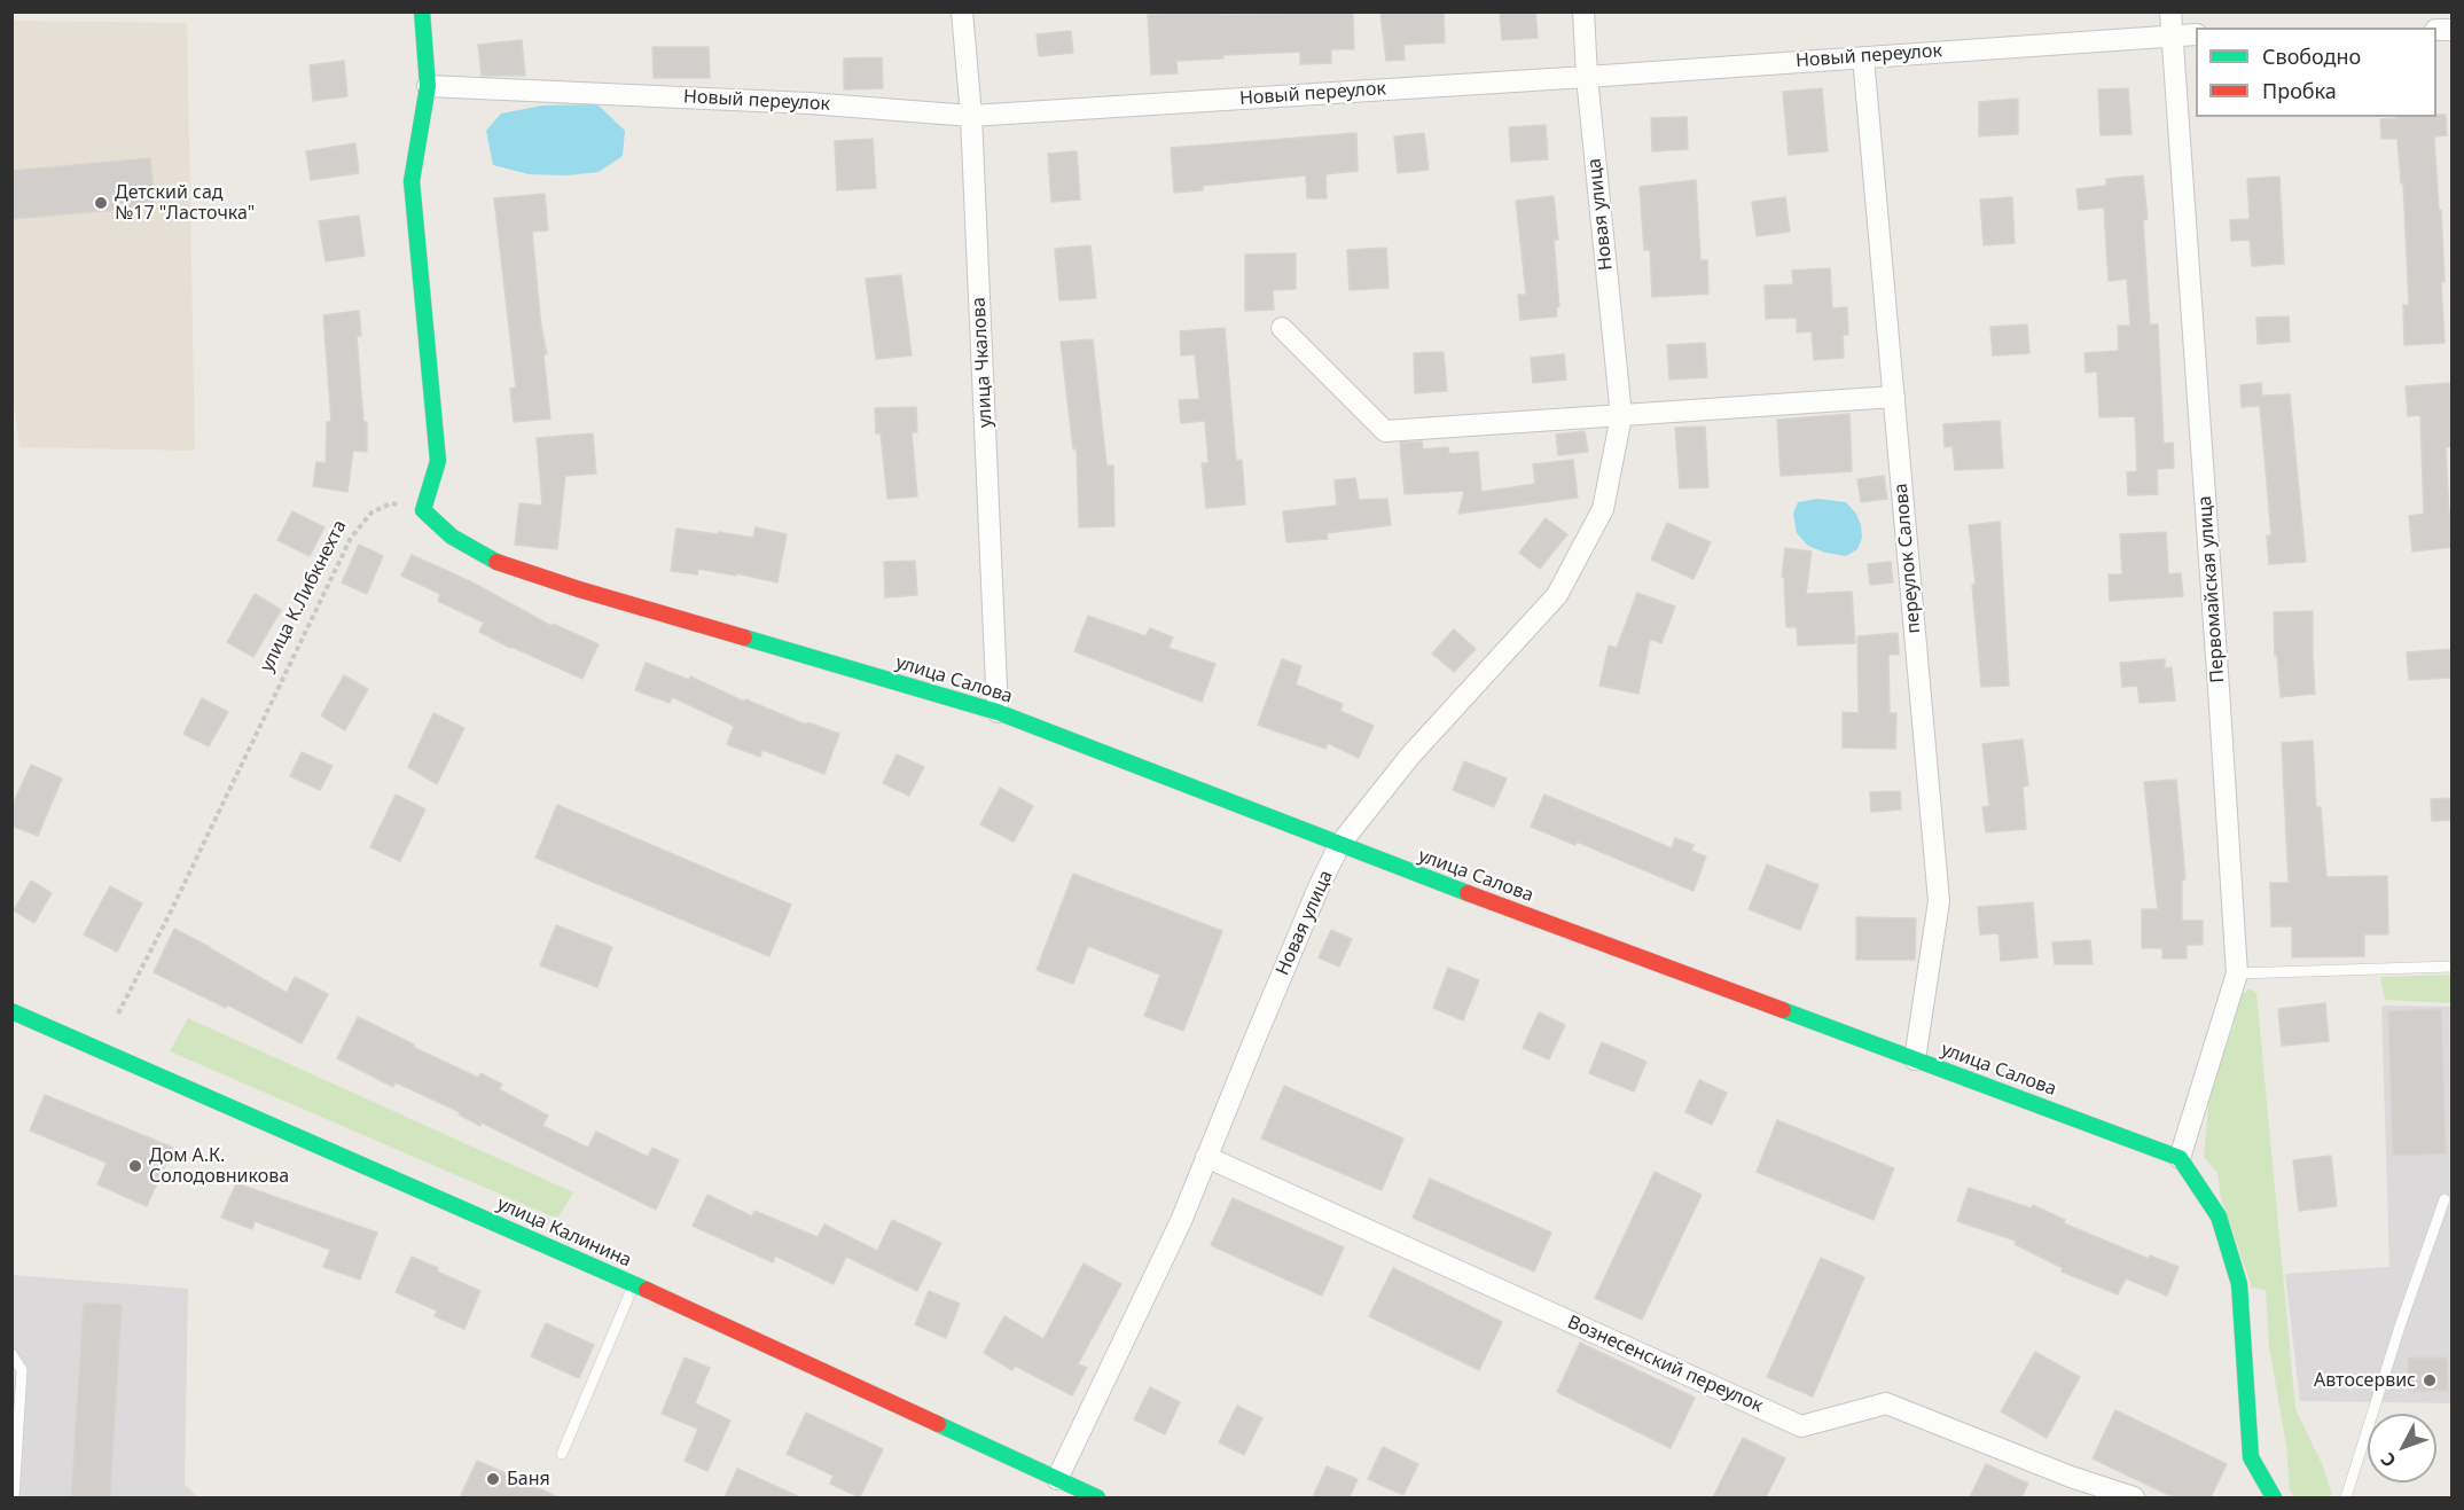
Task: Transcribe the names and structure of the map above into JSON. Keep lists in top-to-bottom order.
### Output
{
  "streets": {
    "street": [
      "Новый переулок",
      "Новая улица",
      "улица Чкалова",
      "переулок Салова",
      "Первомайская улица",
      "улица Салова",
      "улица Калинина",
      "Вознесенский переулок"
    ],
    "path": ["улица К.Либкнехта"]
  },
  "crossings": [
    ["Новый переулок", "Новая улица"],
    ["Новый переулок", "улица Чкалова"],
    ["Новый переулок", "переулок Салова"],
    ["Новый переулок", "Первомайская улица"],
    ["Новая улица", "улица Салова"],
    ["Новая улица", "улица Калинина"],
    ["Новая улица", "Вознесенский переулок"],
    ["улица Чкалова", "улица Салова"],
    ["переулок Салова", "улица Салова"],
    ["Первомайская улица", "улица Салова"],
    ["улица К.Либкнехта", "улица Салова"]
  ],
  "places": [
    "Детский сад №17 \"Ласточка\"",
    "Дом А.К. Солодовникова",
    "Автосервис",
    "Баня"
  ],
  "legend": ["Свободно", "Пробка"],
  "north": "bottom left"
}
